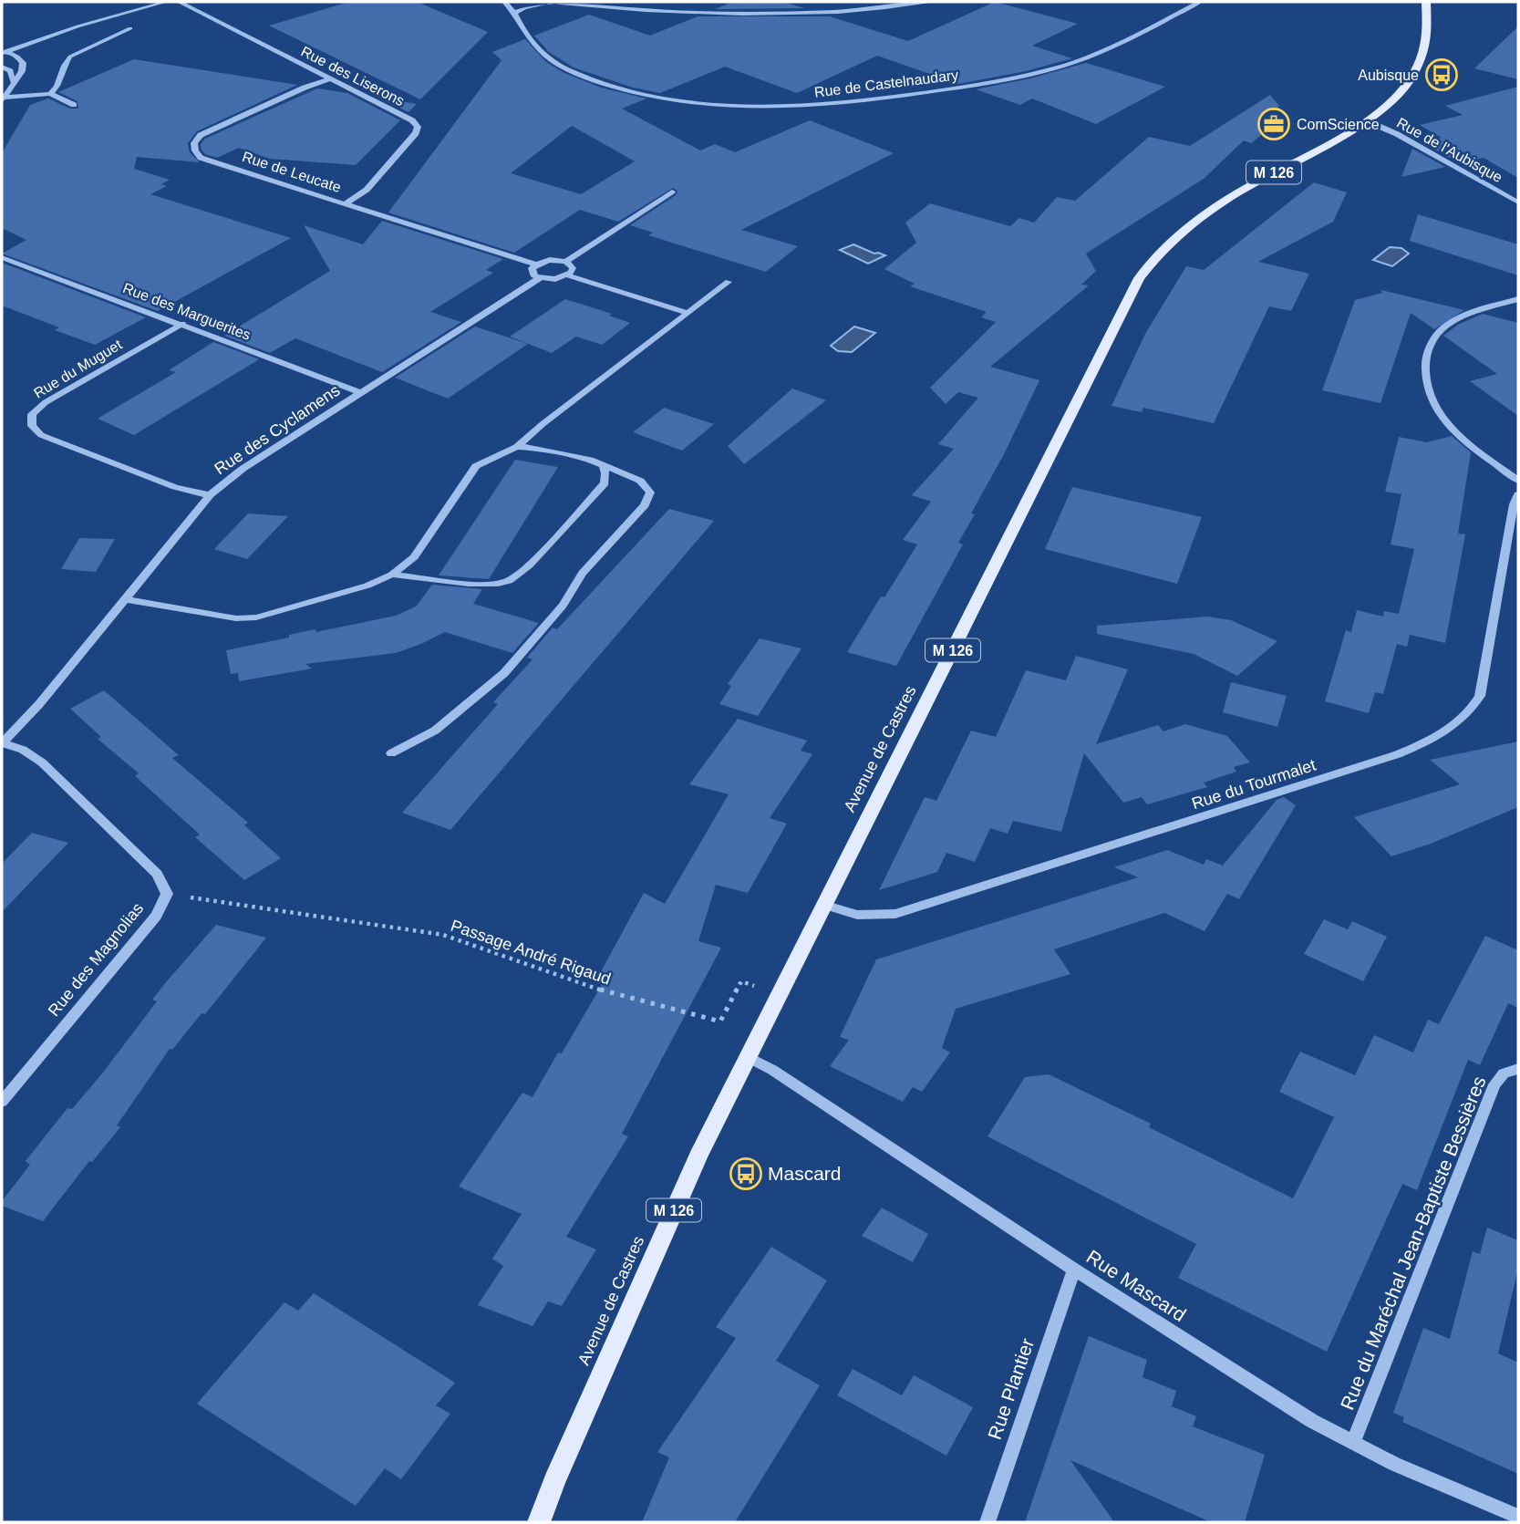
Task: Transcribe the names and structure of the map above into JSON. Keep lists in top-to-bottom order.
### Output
{
  "streets": {
    "main road": ["M 126", "Avenue de Castres"],
    "street": [
      "Rue des Liserons",
      "Rue de Castelnaudary",
      "Rue de l'Aubisque",
      "Rue de Leucate",
      "Rue des Marguerites",
      "Rue du Muguet",
      "Rue des Cyclamens",
      "Rue du Tourmalet",
      "Rue des Magnolias",
      "Rue du Maréchal Jean-Baptiste Bessières",
      "Rue Mascard",
      "Rue Plantier"
    ],
    "path": ["Passage André Rigaud"]
  },
  "crossings": [
    ["Rue des Liserons", "Rue de Leucate"],
    ["Rue de l'Aubisque", "Avenue de Castres"],
    ["Rue des Marguerites", "Rue du Muguet"],
    ["Rue des Marguerites", "Rue des Cyclamens"],
    ["Rue du Muguet", "Rue des Cyclamens"],
    ["Rue des Cyclamens", "Rue des Magnolias"],
    ["Avenue de Castres", "Rue du Tourmalet"],
    ["Avenue de Castres", "Rue Mascard"],
    ["Rue du Maréchal Jean-Baptiste Bessières", "Rue Mascard"],
    ["Rue Mascard", "Rue Plantier"]
  ],
  "places": {
    "bus stop": ["Aubisque", "Mascard"],
    "office": ["ComScience"]
  }
}
